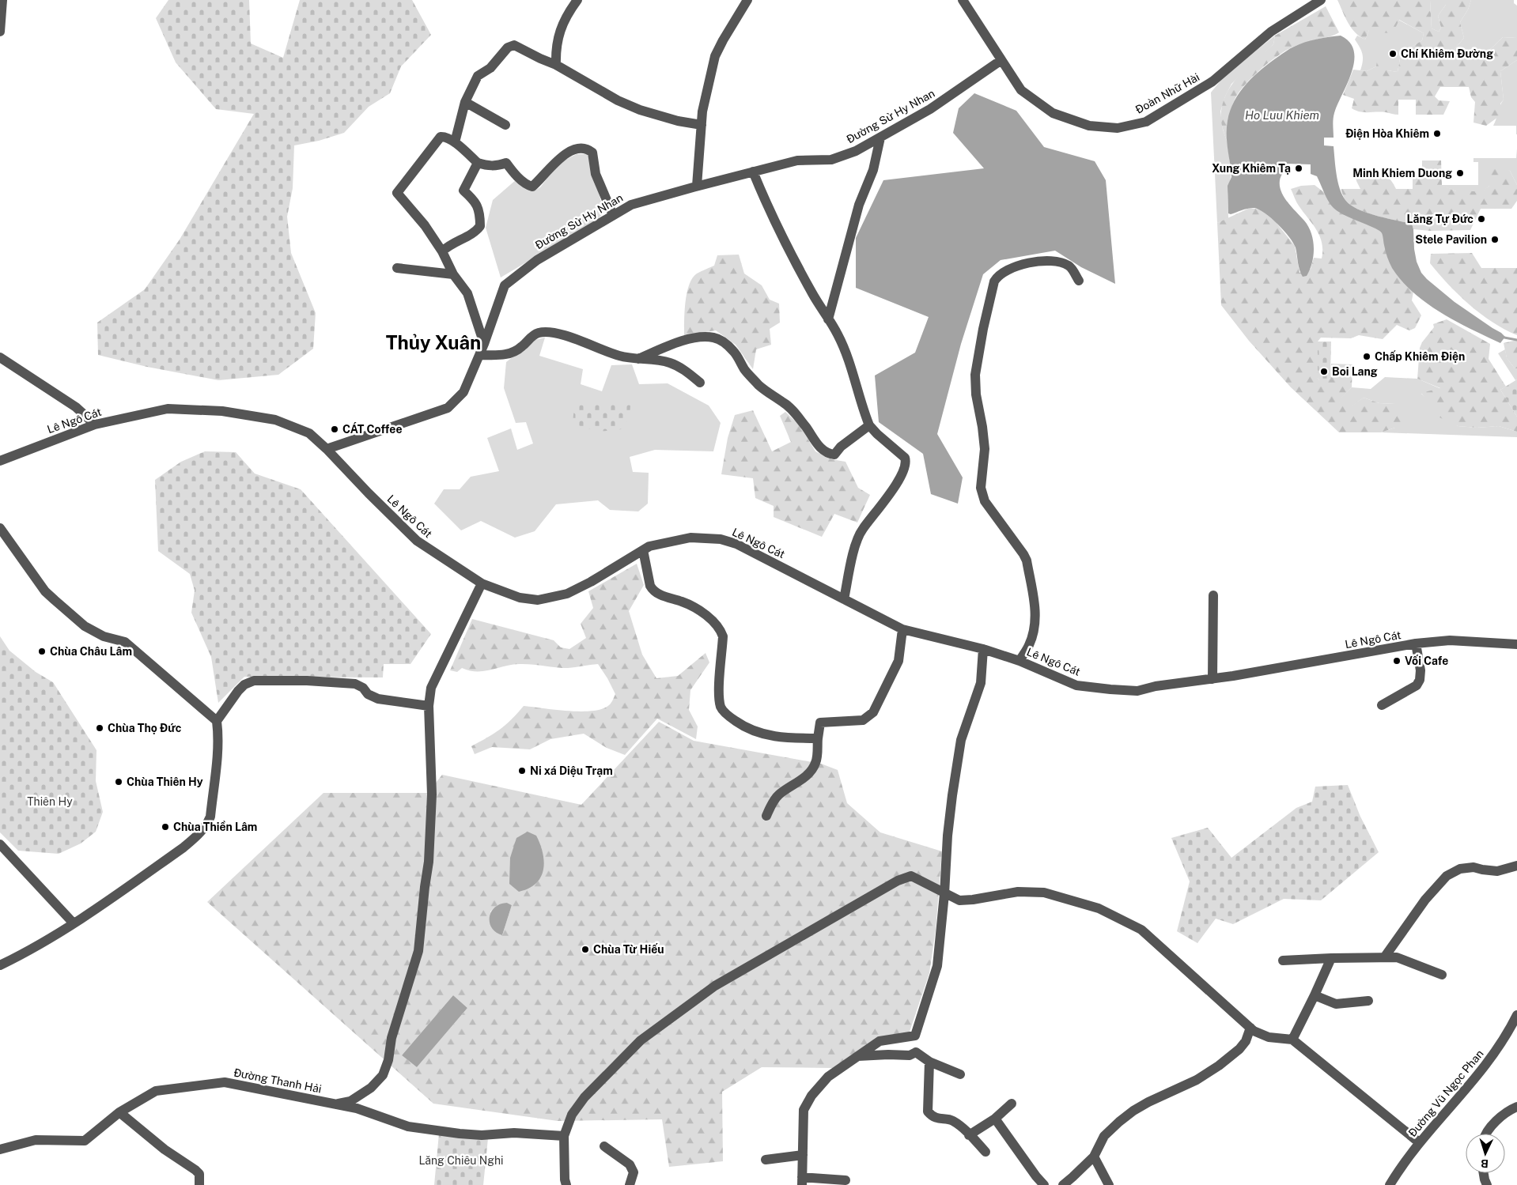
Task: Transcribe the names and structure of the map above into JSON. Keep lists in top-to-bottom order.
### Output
{
  "streets": {
    "street": [
      "Đoàn Nhữ Hài",
      "Đường Sử Hy Nhan",
      "Lê Ngô Cát",
      "Đường Thanh Hải",
      "Đường Vũ Ngọc Phan"
    ]
  },
  "crossings": [
    ["Đoàn Nhữ Hài", "Đường Sử Hy Nhan"],
    ["Đường Sử Hy Nhan", "Lê Ngô Cát"]
  ],
  "districts": ["Thủy Xuân"],
  "water": ["Ho Luu Khiem"],
  "parks": ["Thiên Hy", "Lăng Chiêu Nghi"],
  "places": [
    "Chí Khiêm Đường",
    "Điện Hòa Khiêm",
    "Xung Khiêm Tạ",
    "Minh Khiem Duong",
    "Lăng Tự Đức",
    "Stele Pavilion",
    "Chấp Khiêm Điện",
    "Boi Lang",
    "CÁT Coffee",
    "Chùa Châu Lâm",
    "Vối Cafe",
    "Chùa Thọ Đức",
    "Ni xá Diệu Trạm",
    "Chùa Thiên Hy",
    "Chùa Thiền Lâm",
    "Chùa Từ Hiếu"
  ],
  "north": "bottom"
}
